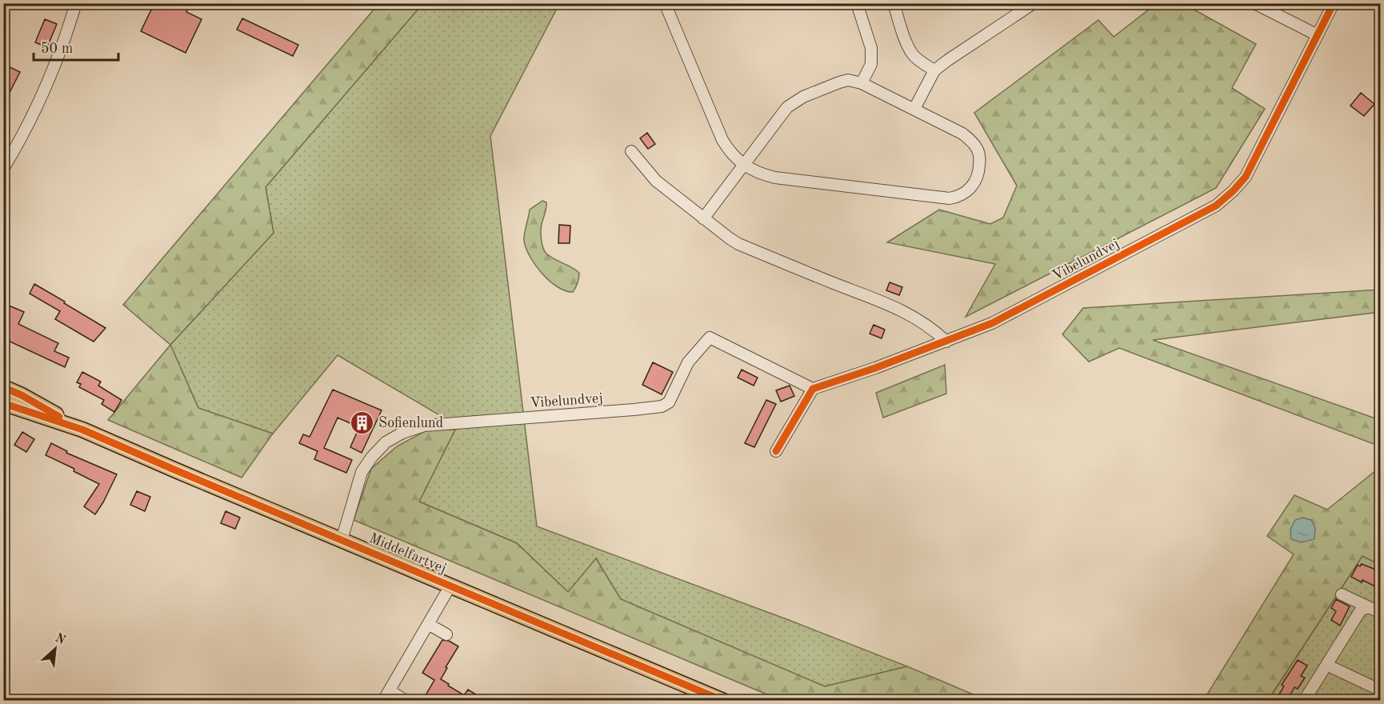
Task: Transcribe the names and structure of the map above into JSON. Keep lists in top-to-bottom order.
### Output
{
  "streets": {
    "main road": ["Middelfartvej"],
    "street": ["Vibelundvej"]
  },
  "crossings": [
    ["Vibelundvej", "Middelfartvej"]
  ],
  "places": {
    "building": ["Sofienlund"]
  },
  "scale_bar": "50 m",
  "north": "top right"
}
